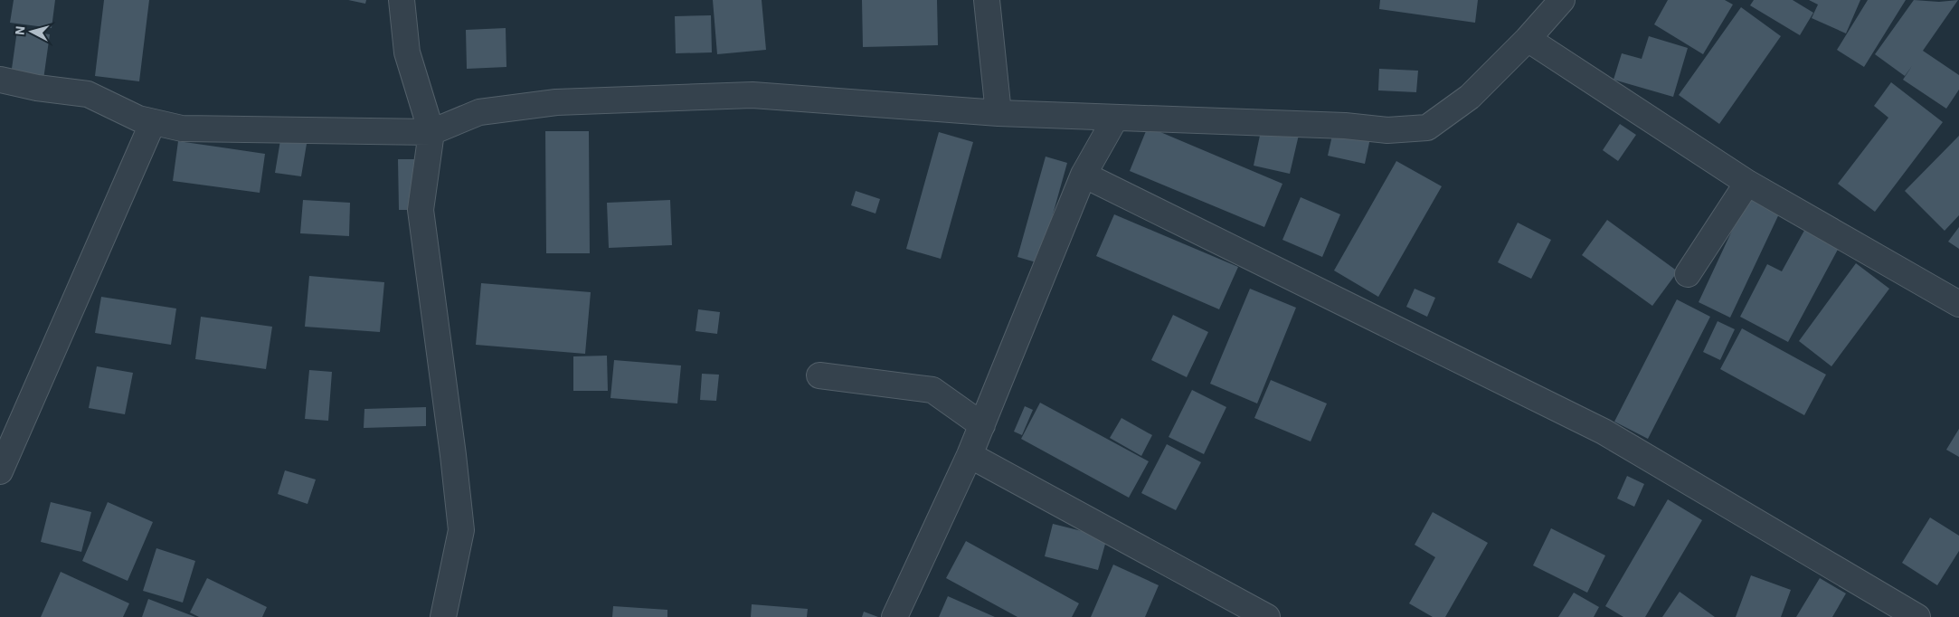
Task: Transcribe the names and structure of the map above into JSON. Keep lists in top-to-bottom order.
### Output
{
  "north": "left"
}
